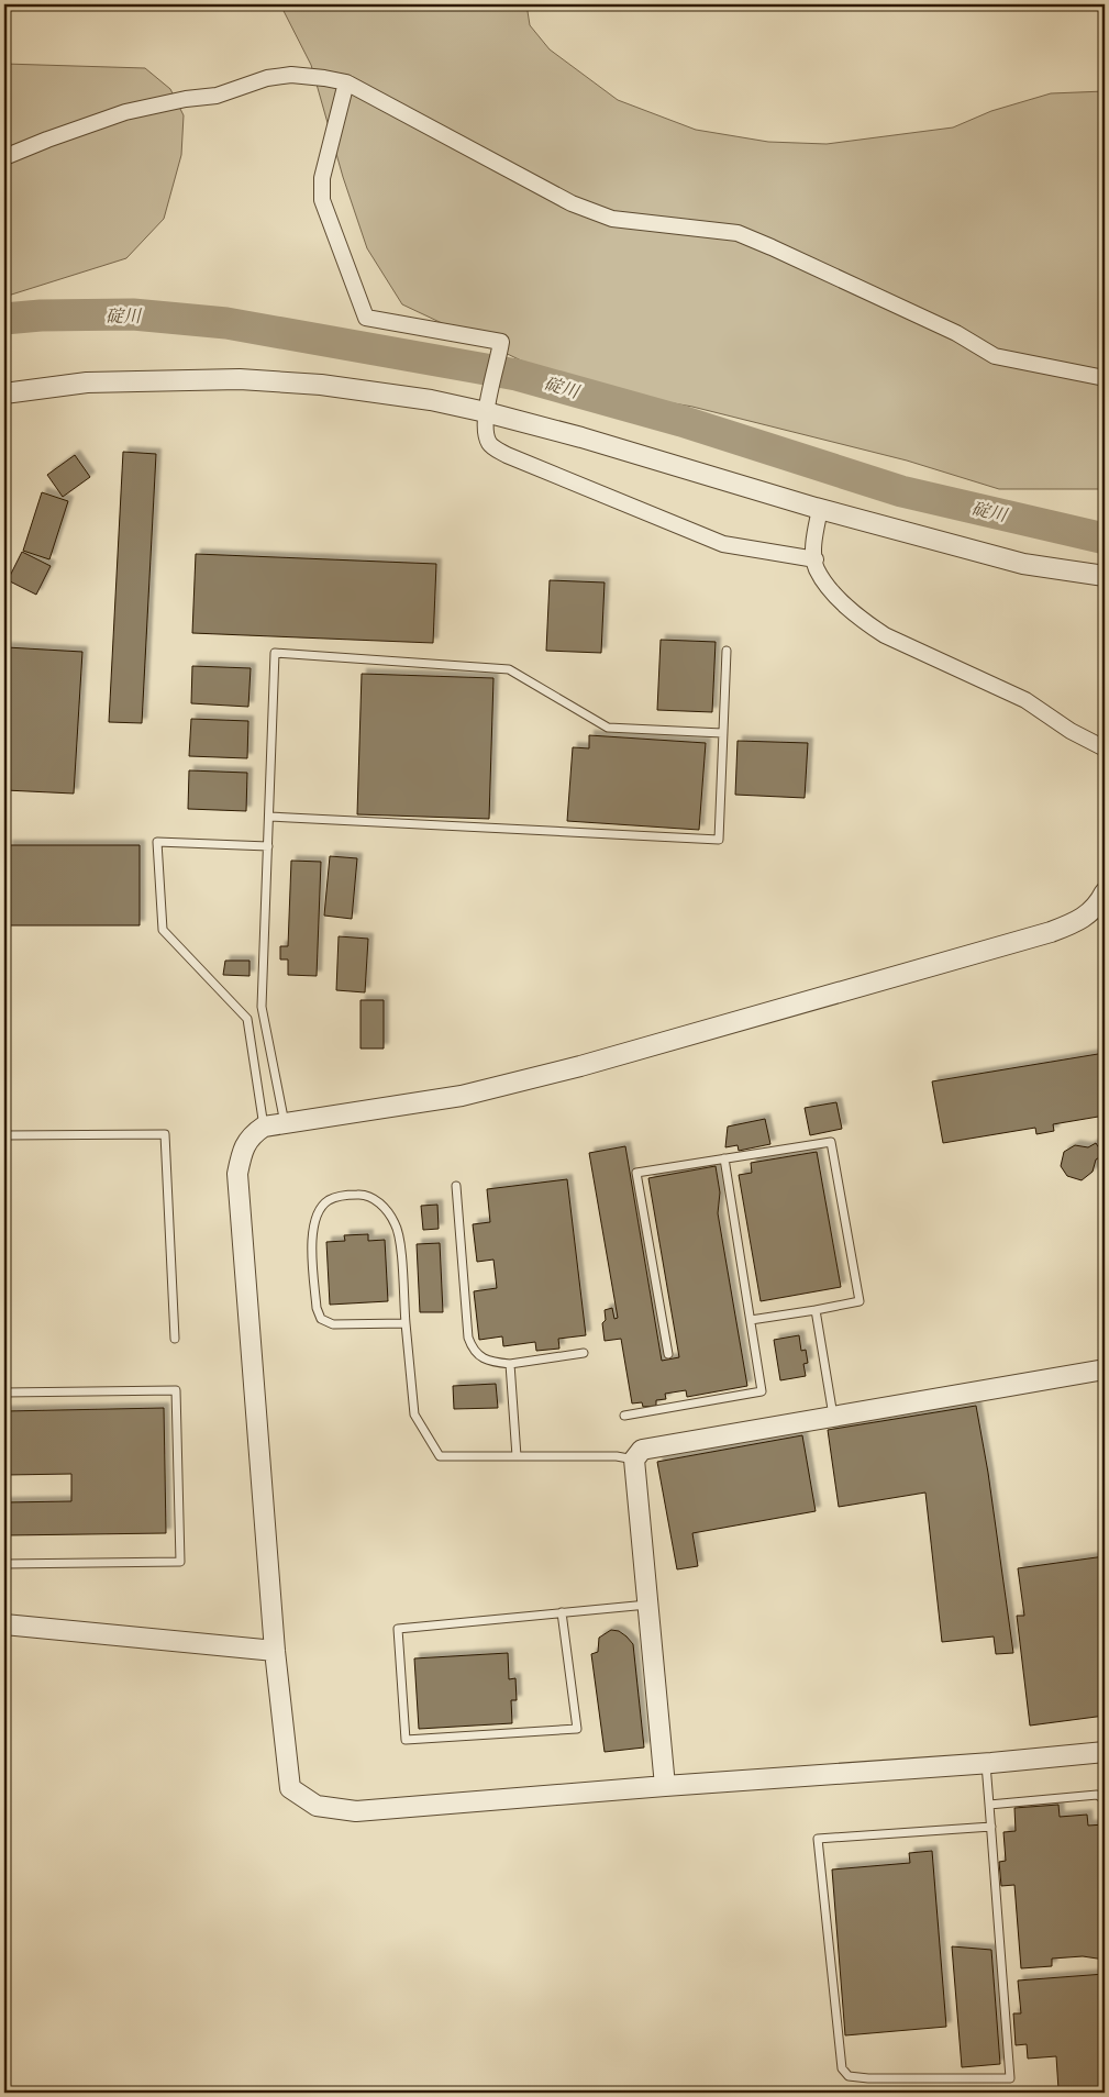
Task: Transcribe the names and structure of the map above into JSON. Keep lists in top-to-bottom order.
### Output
{
  "water": ["碇川"]
}
